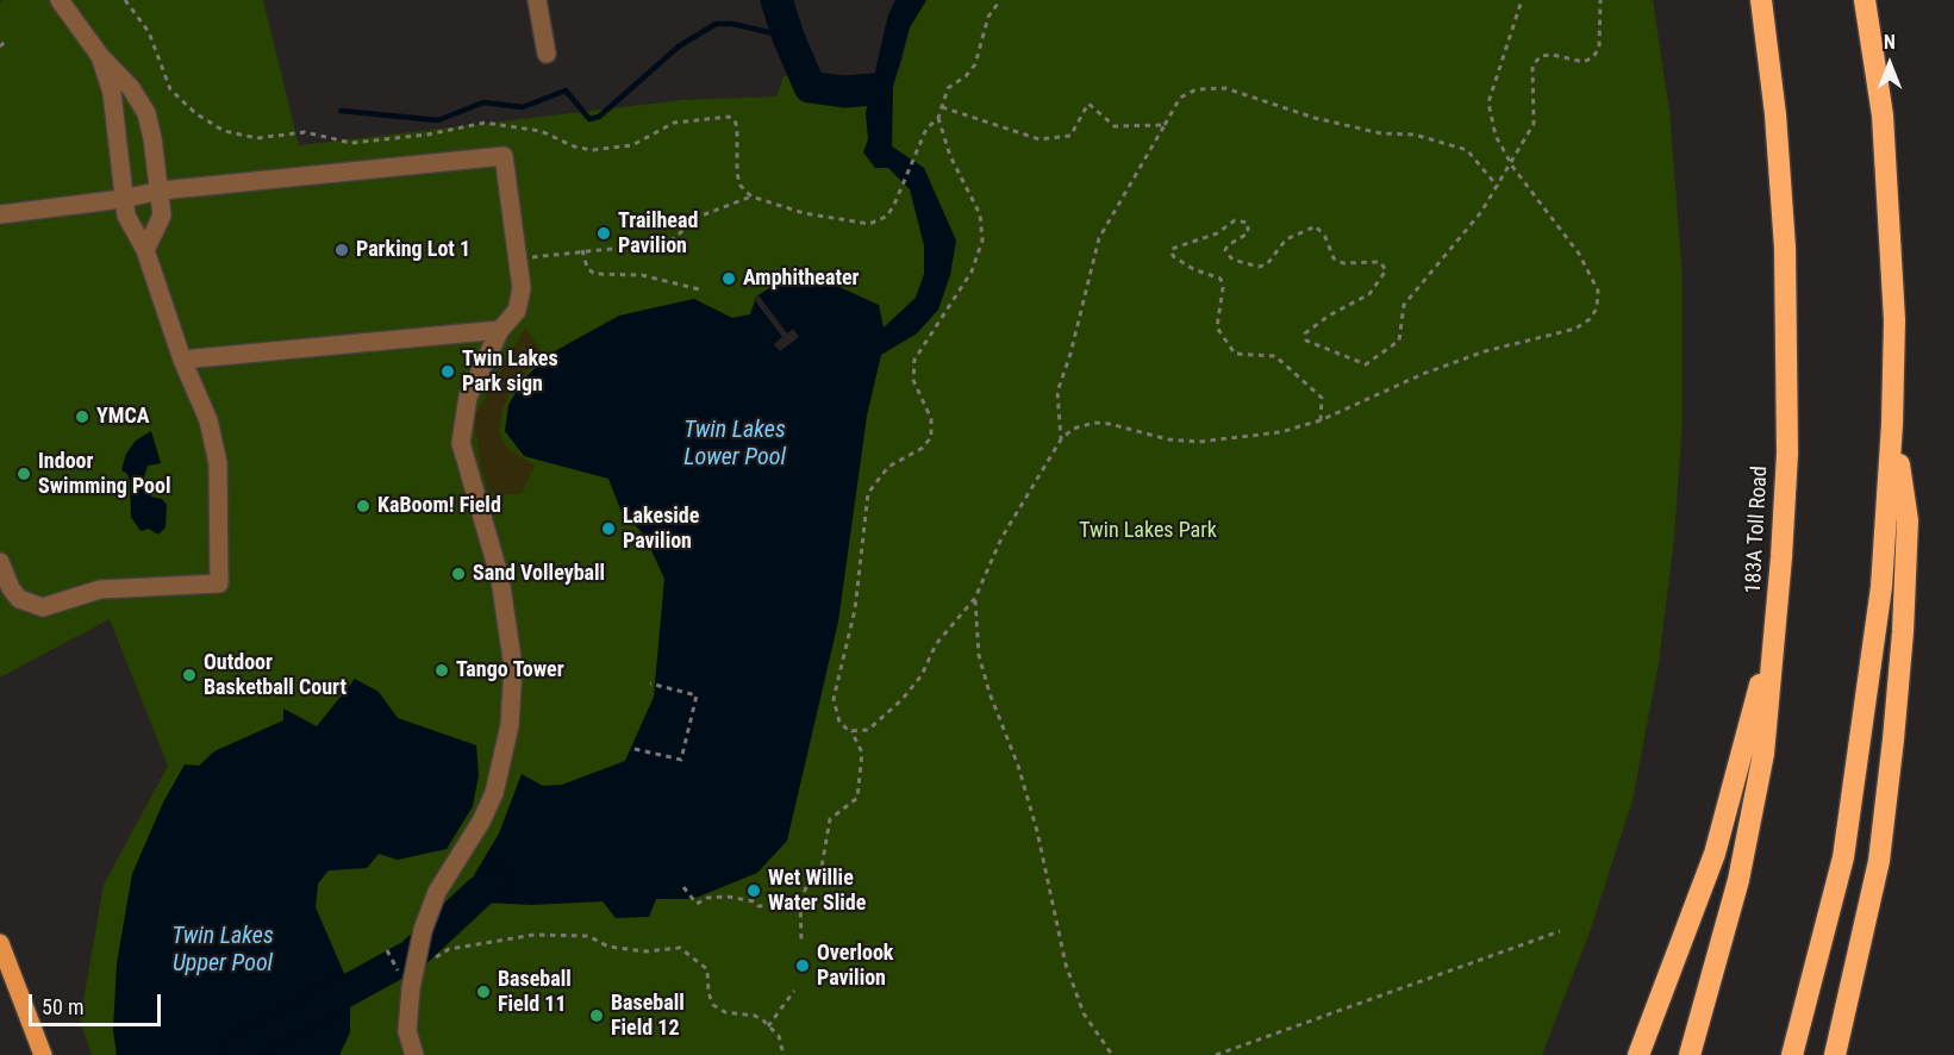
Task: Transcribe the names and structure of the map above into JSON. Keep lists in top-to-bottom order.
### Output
{
  "streets": {
    "highway": ["183A Toll Road"]
  },
  "water": ["Twin Lakes Lower Pool", "Twin Lakes Upper Pool"],
  "parks": ["Twin Lakes Park"],
  "places": [
    "Trailhead Pavilion",
    "Parking Lot 1",
    "Amphitheater",
    "Twin Lakes Park sign",
    "YMCA",
    "Indoor Swimming Pool",
    "KaBoom! Field",
    "Lakeside Pavilion",
    "Sand Volleyball",
    "Tango Tower",
    "Outdoor Basketball Court",
    "Wet Willie Water Slide",
    "Overlook Pavilion",
    "Baseball Field 11",
    "Baseball Field 12"
  ],
  "scale_bar": "50 m",
  "north": "top"
}
